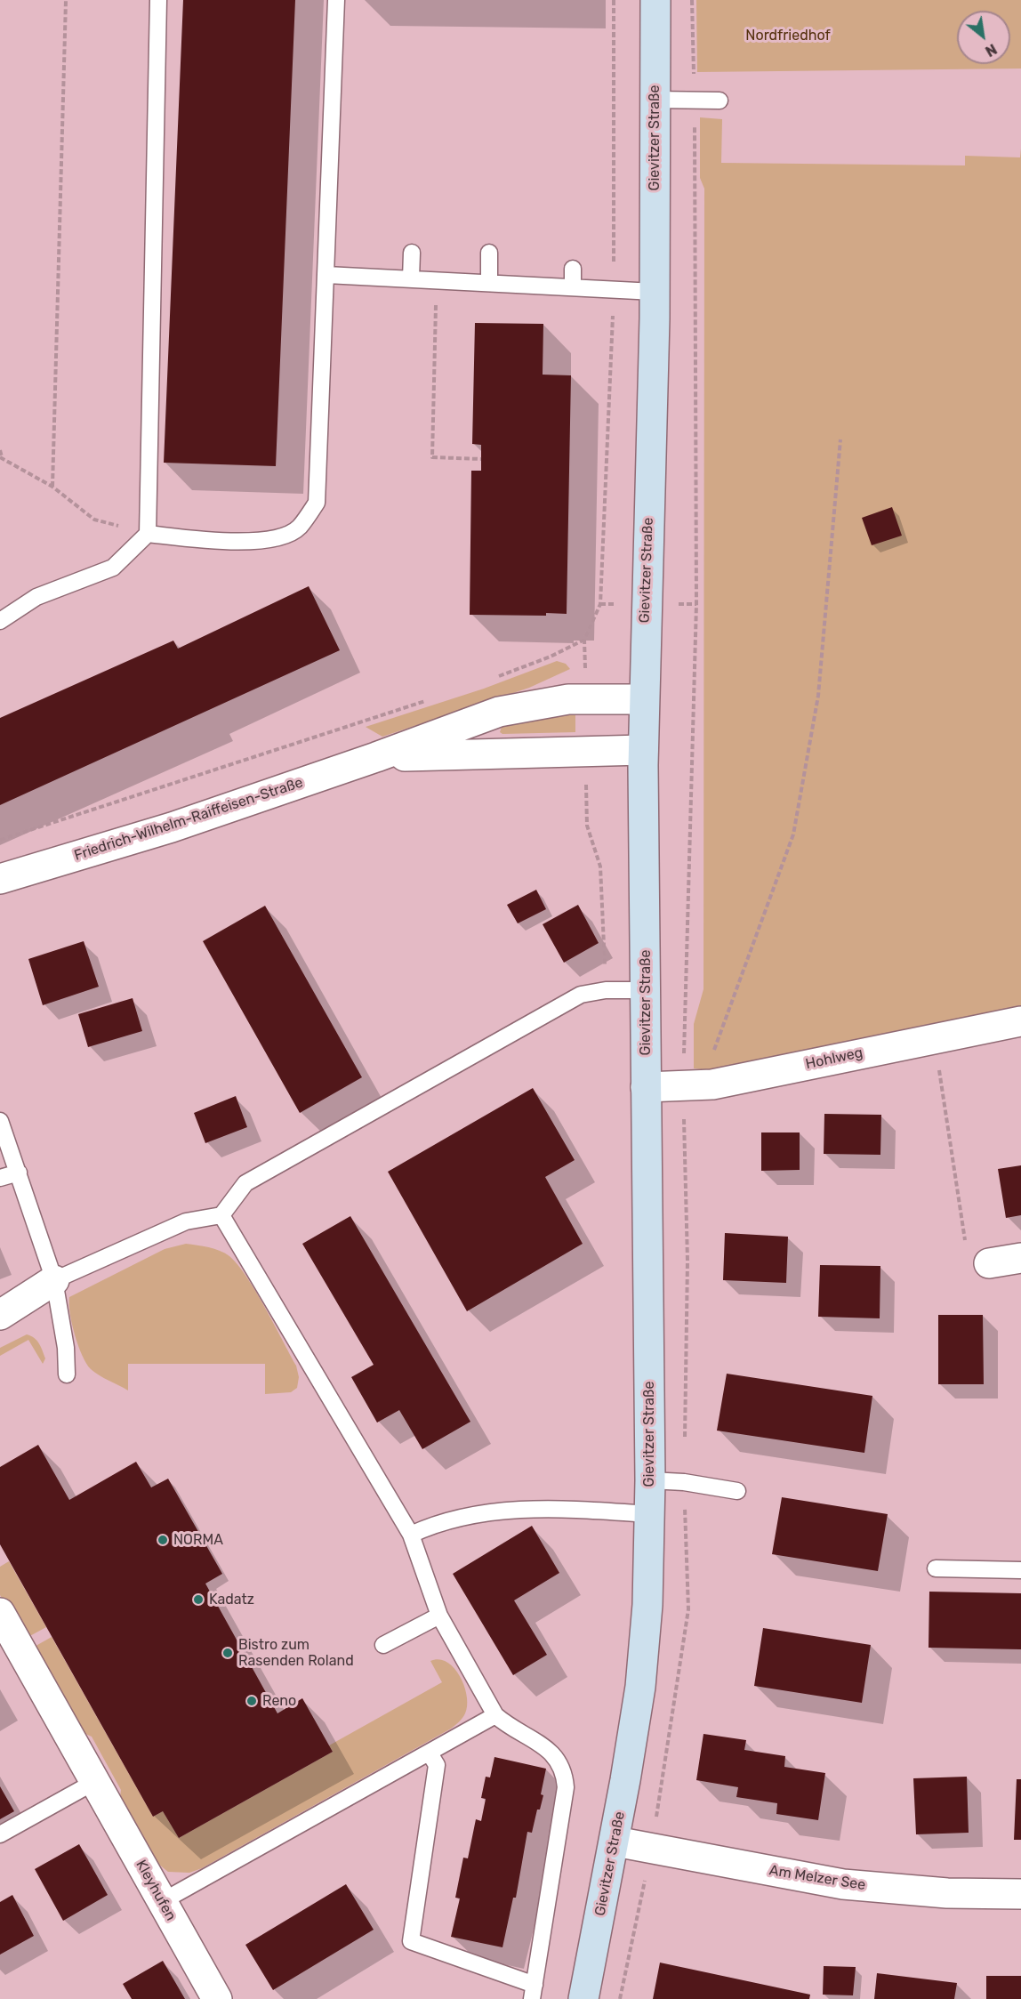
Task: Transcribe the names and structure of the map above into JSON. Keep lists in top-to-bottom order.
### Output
{
  "streets": {
    "main road": ["Gievitzer Straße"],
    "street": [
      "Friedrich-Wilhelm-Raiffeisen-Straße",
      "Hohlweg",
      "Am Melzer See",
      "Kleyhufen"
    ]
  },
  "crossings": [
    ["Gievitzer Straße", "Friedrich-Wilhelm-Raiffeisen-Straße"],
    ["Gievitzer Straße", "Hohlweg"],
    ["Gievitzer Straße", "Am Melzer See"]
  ],
  "parks": ["Nordfriedhof"],
  "places": [
    "NORMA",
    "Kadatz",
    "Bistro zum Rasenden Roland",
    "Reno"
  ],
  "north": "bottom right"
}
